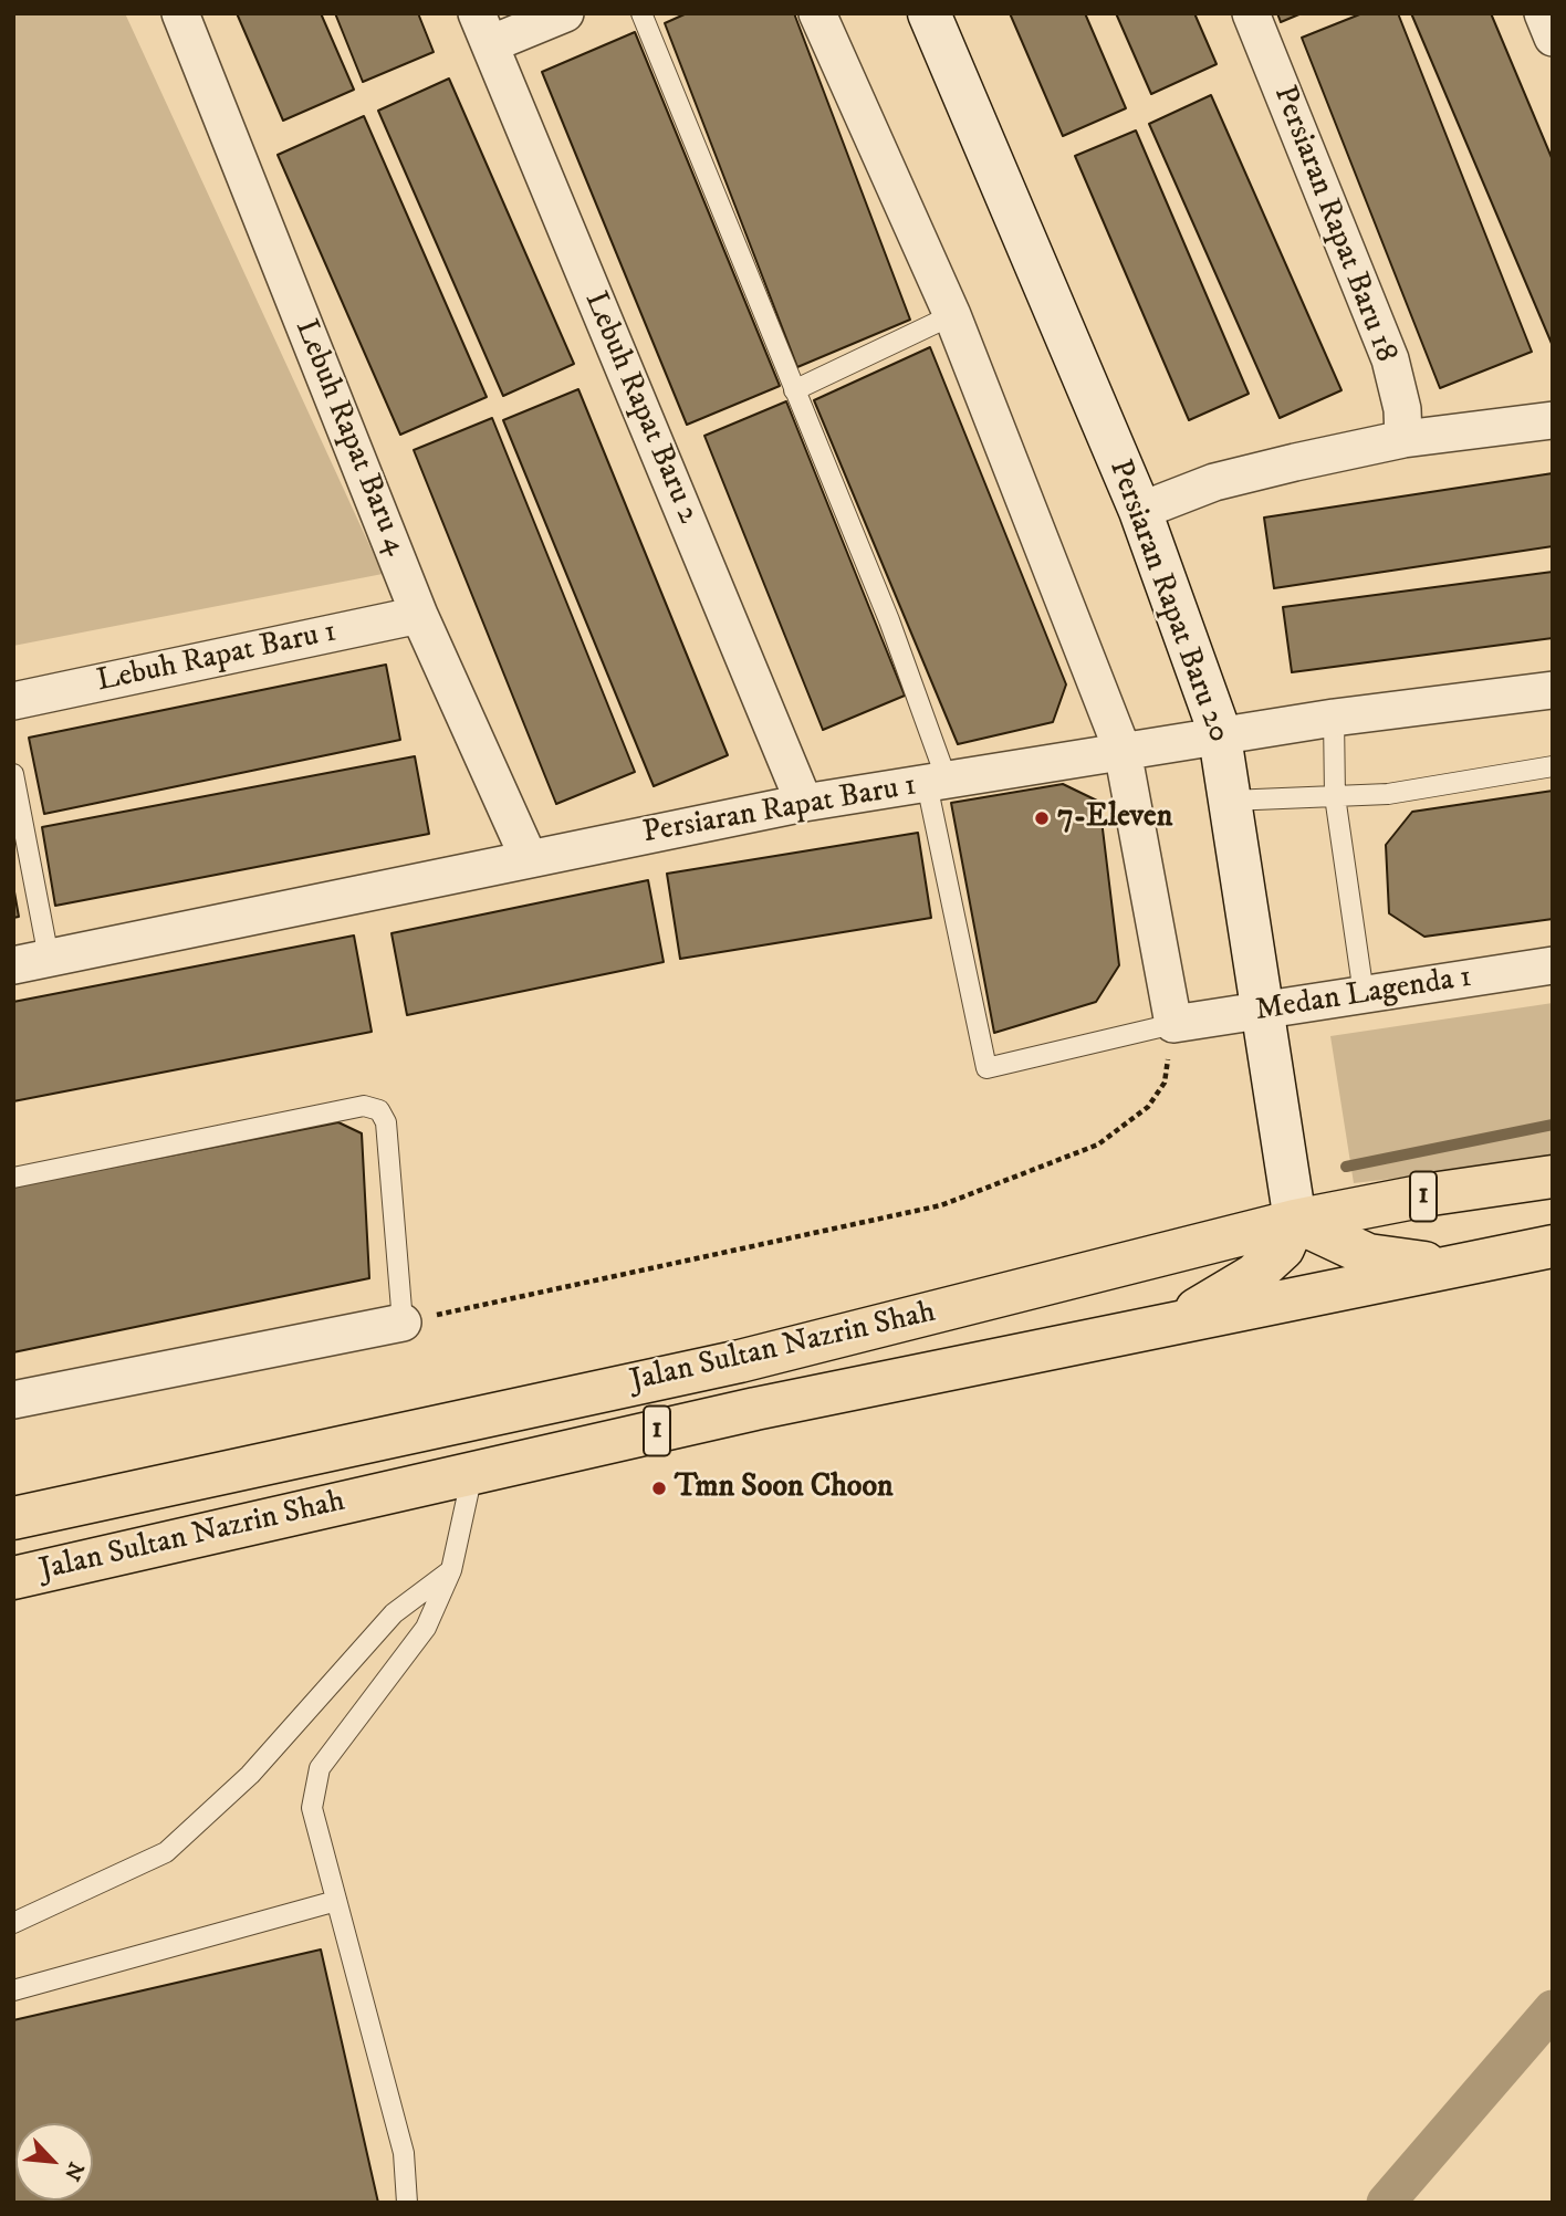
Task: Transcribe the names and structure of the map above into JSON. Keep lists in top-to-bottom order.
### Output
{
  "streets": {
    "highway": ["1", "Jalan Sultan Nazrin Shah"],
    "street": [
      "Persiaran Rapat Baru 18",
      "Lebuh Rapat Baru 2",
      "Lebuh Rapat Baru 4",
      "Persiaran Rapat Baru 20",
      "Lebuh Rapat Baru 1",
      "Persiaran Rapat Baru 1",
      "Medan Lagenda 1"
    ]
  },
  "crossings": [
    ["Lebuh Rapat Baru 2", "Persiaran Rapat Baru 1"],
    ["Lebuh Rapat Baru 4", "Lebuh Rapat Baru 1"],
    ["Lebuh Rapat Baru 4", "Persiaran Rapat Baru 1"],
    ["Persiaran Rapat Baru 20", "Persiaran Rapat Baru 1"],
    ["Persiaran Rapat Baru 20", "Medan Lagenda 1"],
    ["Persiaran Rapat Baru 20", "Jalan Sultan Nazrin Shah"]
  ],
  "places": ["7-Eleven", "Tmn Soon Choon"],
  "north": "bottom right"
}
